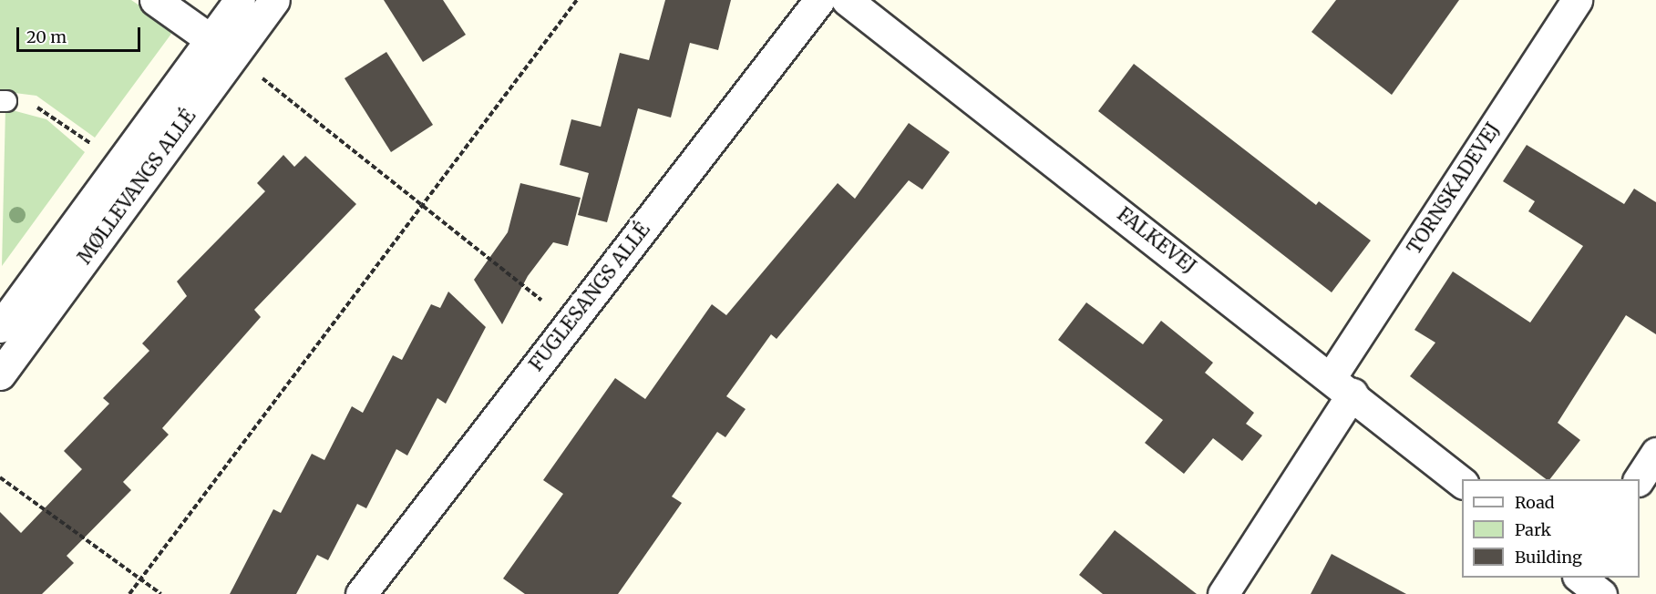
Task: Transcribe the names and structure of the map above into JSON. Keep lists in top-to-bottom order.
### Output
{
  "streets": {
    "street": [
      "MØLLEVANGS ALLÉ",
      "TORNSKADEVEJ",
      "FALKEVEJ",
      "FUGLESANGS ALLÉ"
    ]
  },
  "crossings": [
    ["TORNSKADEVEJ", "FALKEVEJ"]
  ],
  "legend": ["Road", "Park", "Building"],
  "scale_bar": "20 m"
}
